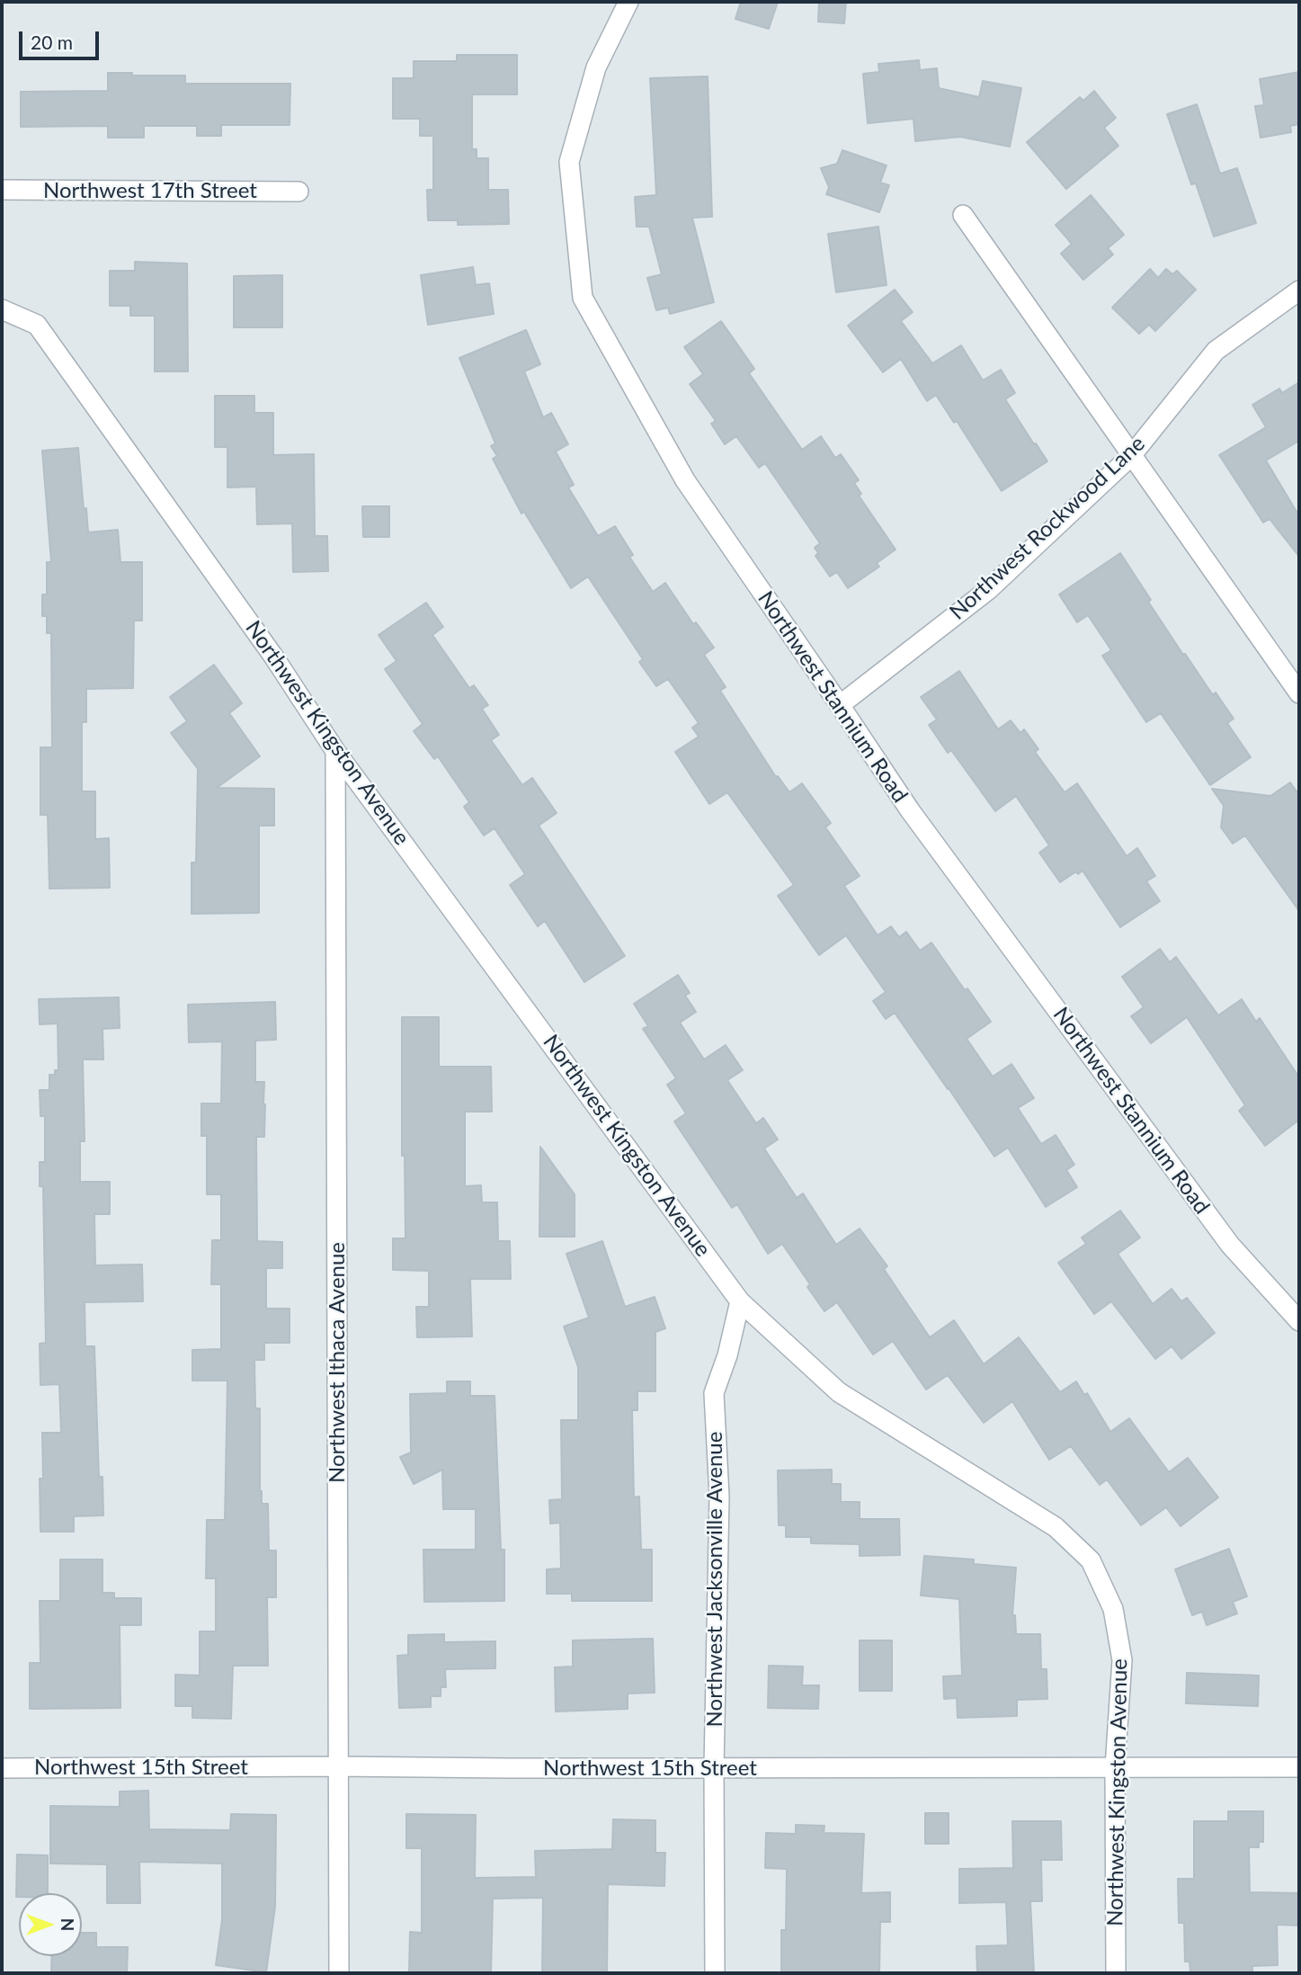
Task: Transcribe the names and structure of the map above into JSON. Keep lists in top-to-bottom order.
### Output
{
  "streets": {
    "street": [
      "Northwest 17th Street",
      "Northwest Rockwood Lane",
      "Northwest Stannium Road",
      "Northwest Kingston Avenue",
      "Northwest Ithaca Avenue",
      "Northwest Jacksonville Avenue",
      "Northwest 15th Street"
    ]
  },
  "crossings": [
    ["Northwest Rockwood Lane", "Northwest Stannium Road"],
    ["Northwest Kingston Avenue", "Northwest Ithaca Avenue"],
    ["Northwest Kingston Avenue", "Northwest Jacksonville Avenue"],
    ["Northwest Kingston Avenue", "Northwest 15th Street"],
    ["Northwest Ithaca Avenue", "Northwest 15th Street"],
    ["Northwest Jacksonville Avenue", "Northwest 15th Street"]
  ],
  "scale_bar": "20 m",
  "north": "right"
}
